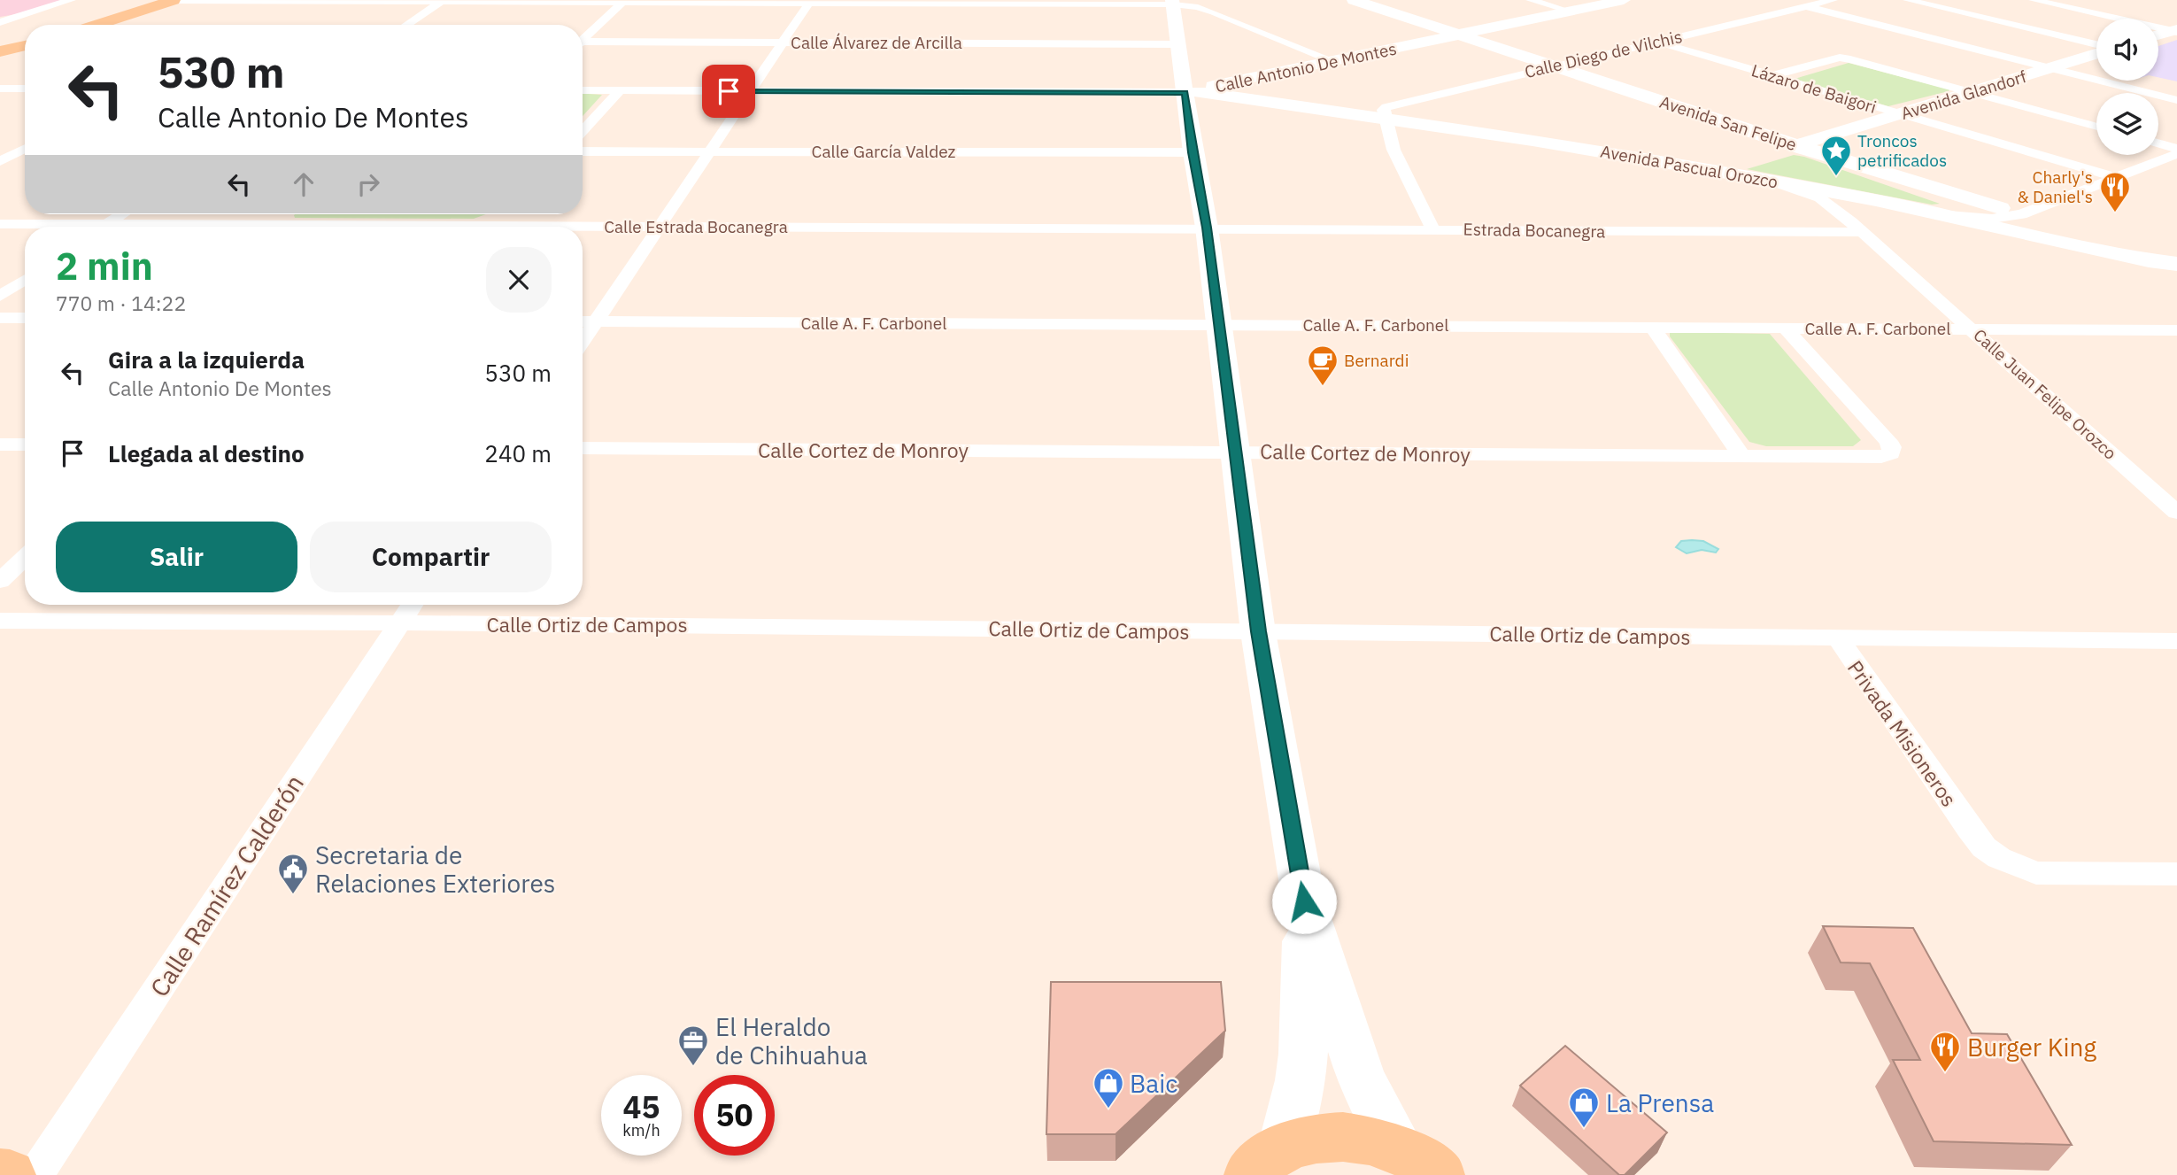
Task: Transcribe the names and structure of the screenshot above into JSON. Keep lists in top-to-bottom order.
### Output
{
  "streets": {
    "main road": [
      "Calle Antonio De Montes",
      "Avenida Glandorf",
      "Avenida San Felipe",
      "Avenida Pascual Orozco"
    ],
    "street": [
      "Calle Álvarez de Arcilla",
      "Calle Diego de Vilchis",
      "Lázaro de Baigori",
      "Calle García Valdez",
      "Calle Estrada Bocanegra",
      "Estrada Bocanegra",
      "Calle A. F. Carbonel",
      "Calle Juan Felipe Orozco",
      "Calle Cortez de Monroy",
      "Calle Ortiz de Campos",
      "Privada Misioneros",
      "Calle Ramírez Calderón"
    ]
  },
  "crossings": [
    ["Calle Diego de Vilchis", "Lázaro de Baigori"],
    ["Calle Diego de Vilchis", "Avenida San Felipe"],
    ["Calle Diego de Vilchis", "Avenida Pascual Orozco"],
    ["Calle Antonio De Montes", "Avenida San Felipe"],
    ["Calle Antonio De Montes", "Avenida Pascual Orozco"],
    ["Lázaro de Baigori", "Avenida Glandorf"],
    ["Avenida Glandorf", "Avenida San Felipe"],
    ["Avenida Glandorf", "Avenida Pascual Orozco"],
    ["Avenida Glandorf", "Calle Juan Felipe Orozco"],
    ["Avenida San Felipe", "Avenida Pascual Orozco"],
    ["Avenida Pascual Orozco", "Calle Juan Felipe Orozco"],
    ["Calle Estrada Bocanegra", "Estrada Bocanegra"],
    ["Estrada Bocanegra", "Calle Juan Felipe Orozco"],
    ["Calle A. F. Carbonel", "Calle Juan Felipe Orozco"],
    ["Calle A. F. Carbonel", "Calle Cortez de Monroy"],
    ["Calle Ortiz de Campos", "Privada Misioneros"],
    ["Calle Ortiz de Campos", "Calle Ramírez Calderón"]
  ],
  "places": {
    "place": ["Troncos petrificados"],
    "restaurant": ["Charly's & Daniel's", "Burger King"],
    "cafe": ["Bernardi"],
    "public building": ["Secretaria de Relaciones Exteriores"],
    "office": ["El Heraldo de Chihuahua"],
    "shop": ["Baic", "La Prensa"]
  },
  "page": {
    "turn": ["530 m", "Calle Antonio De Montes"],
    "heading": ["2 min", "770 m · 14:22"],
    "list": [
      {
        "name": "Gira a la izquierda",
        "note": "Calle Antonio De Montes",
        "value": "530 m"
      },
      {
        "name": "Llegada al destino",
        "value": "240 m"
      }
    ],
    "buttons": ["Salir", "Compartir"],
    "speed": "45 km/h",
    "limit": "50"
  }
}
